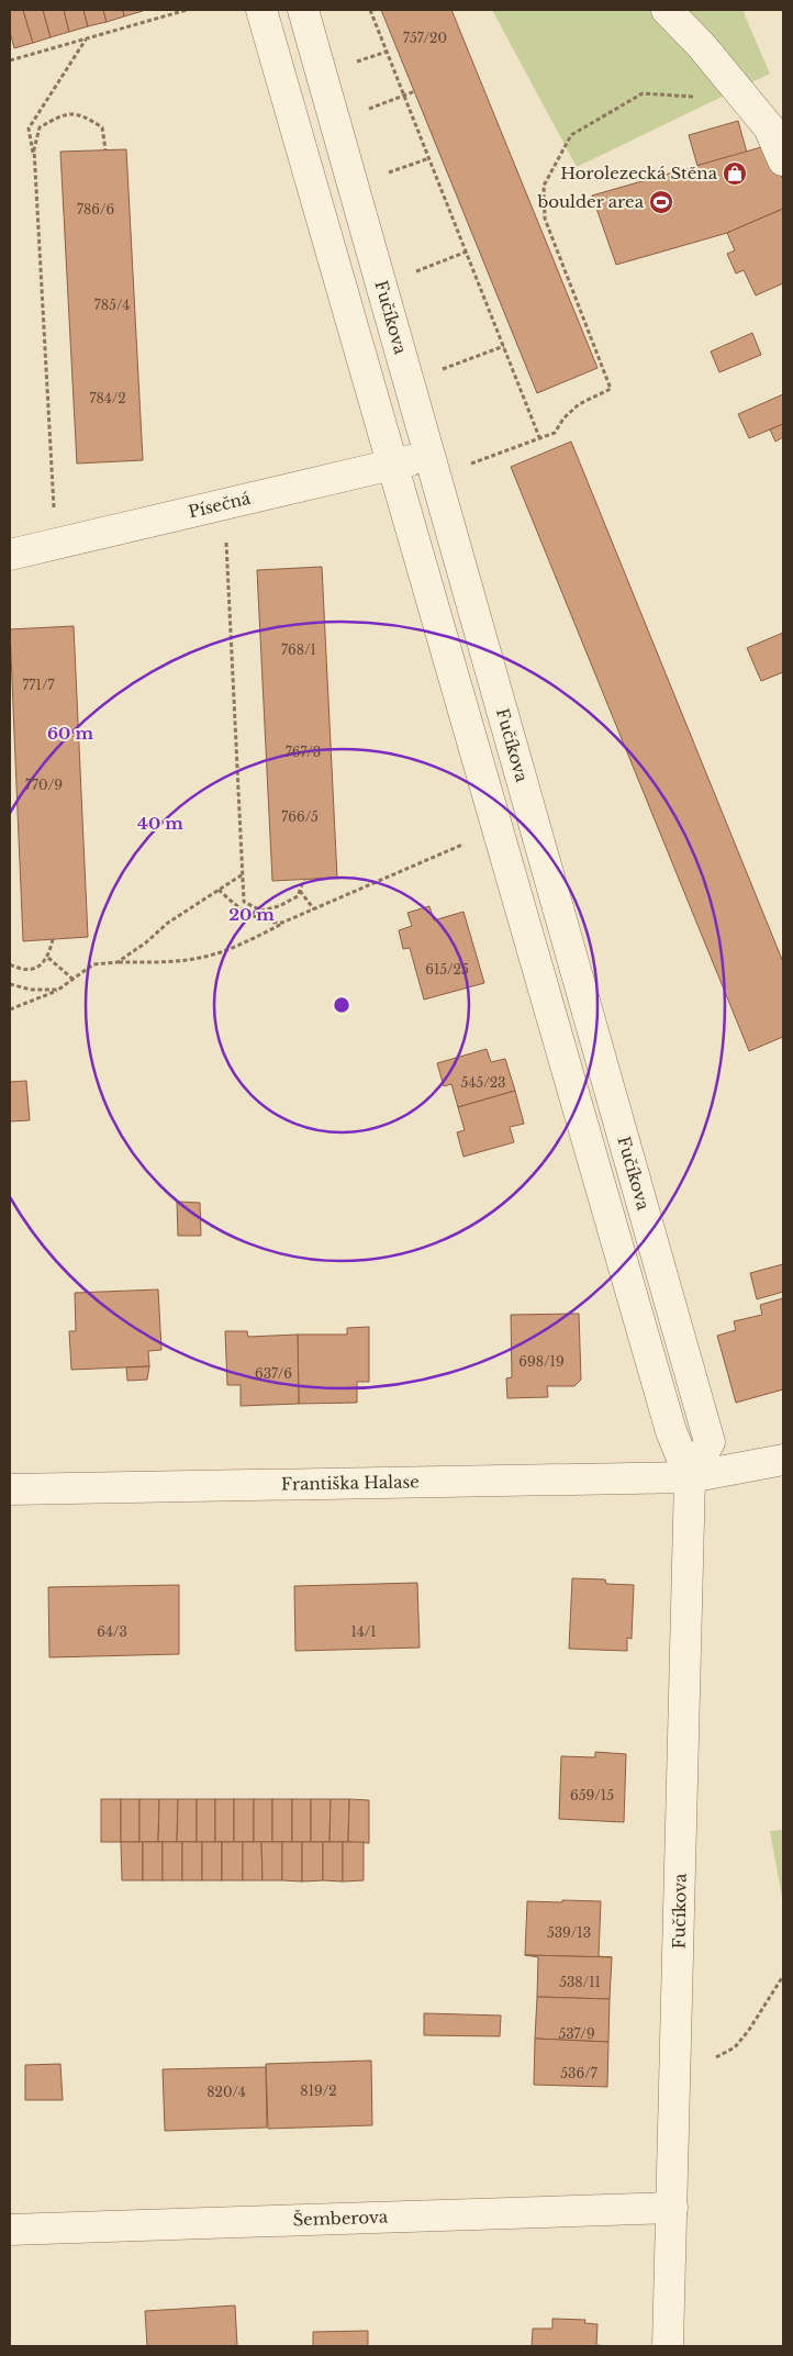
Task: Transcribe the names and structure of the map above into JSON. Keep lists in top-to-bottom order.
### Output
{
  "streets": {
    "street": [
      "Fučíkova",
      "Písečná",
      "Františka Halase",
      "Šemberova"
    ]
  },
  "crossings": [
    ["Fučíkova", "Písečná"],
    ["Fučíkova", "Františka Halase"],
    ["Fučíkova", "Šemberova"]
  ],
  "places": {
    "shop": ["Horolezecká Stěna"],
    "sports": ["boulder area"]
  },
  "house_numbers": [
    "757/20",
    "786/6",
    "785/4",
    "784/2",
    "768/1",
    "771/7",
    "767/3",
    "770/9",
    "766/5",
    "615/25",
    "545/23",
    "698/19",
    "637/6",
    "64/3",
    "14/1",
    "659/15",
    "539/13",
    "538/11",
    "537/9",
    "536/7",
    "819/2",
    "820/4"
  ],
  "rings": ["60 m", "40 m", "20 m"]
}
